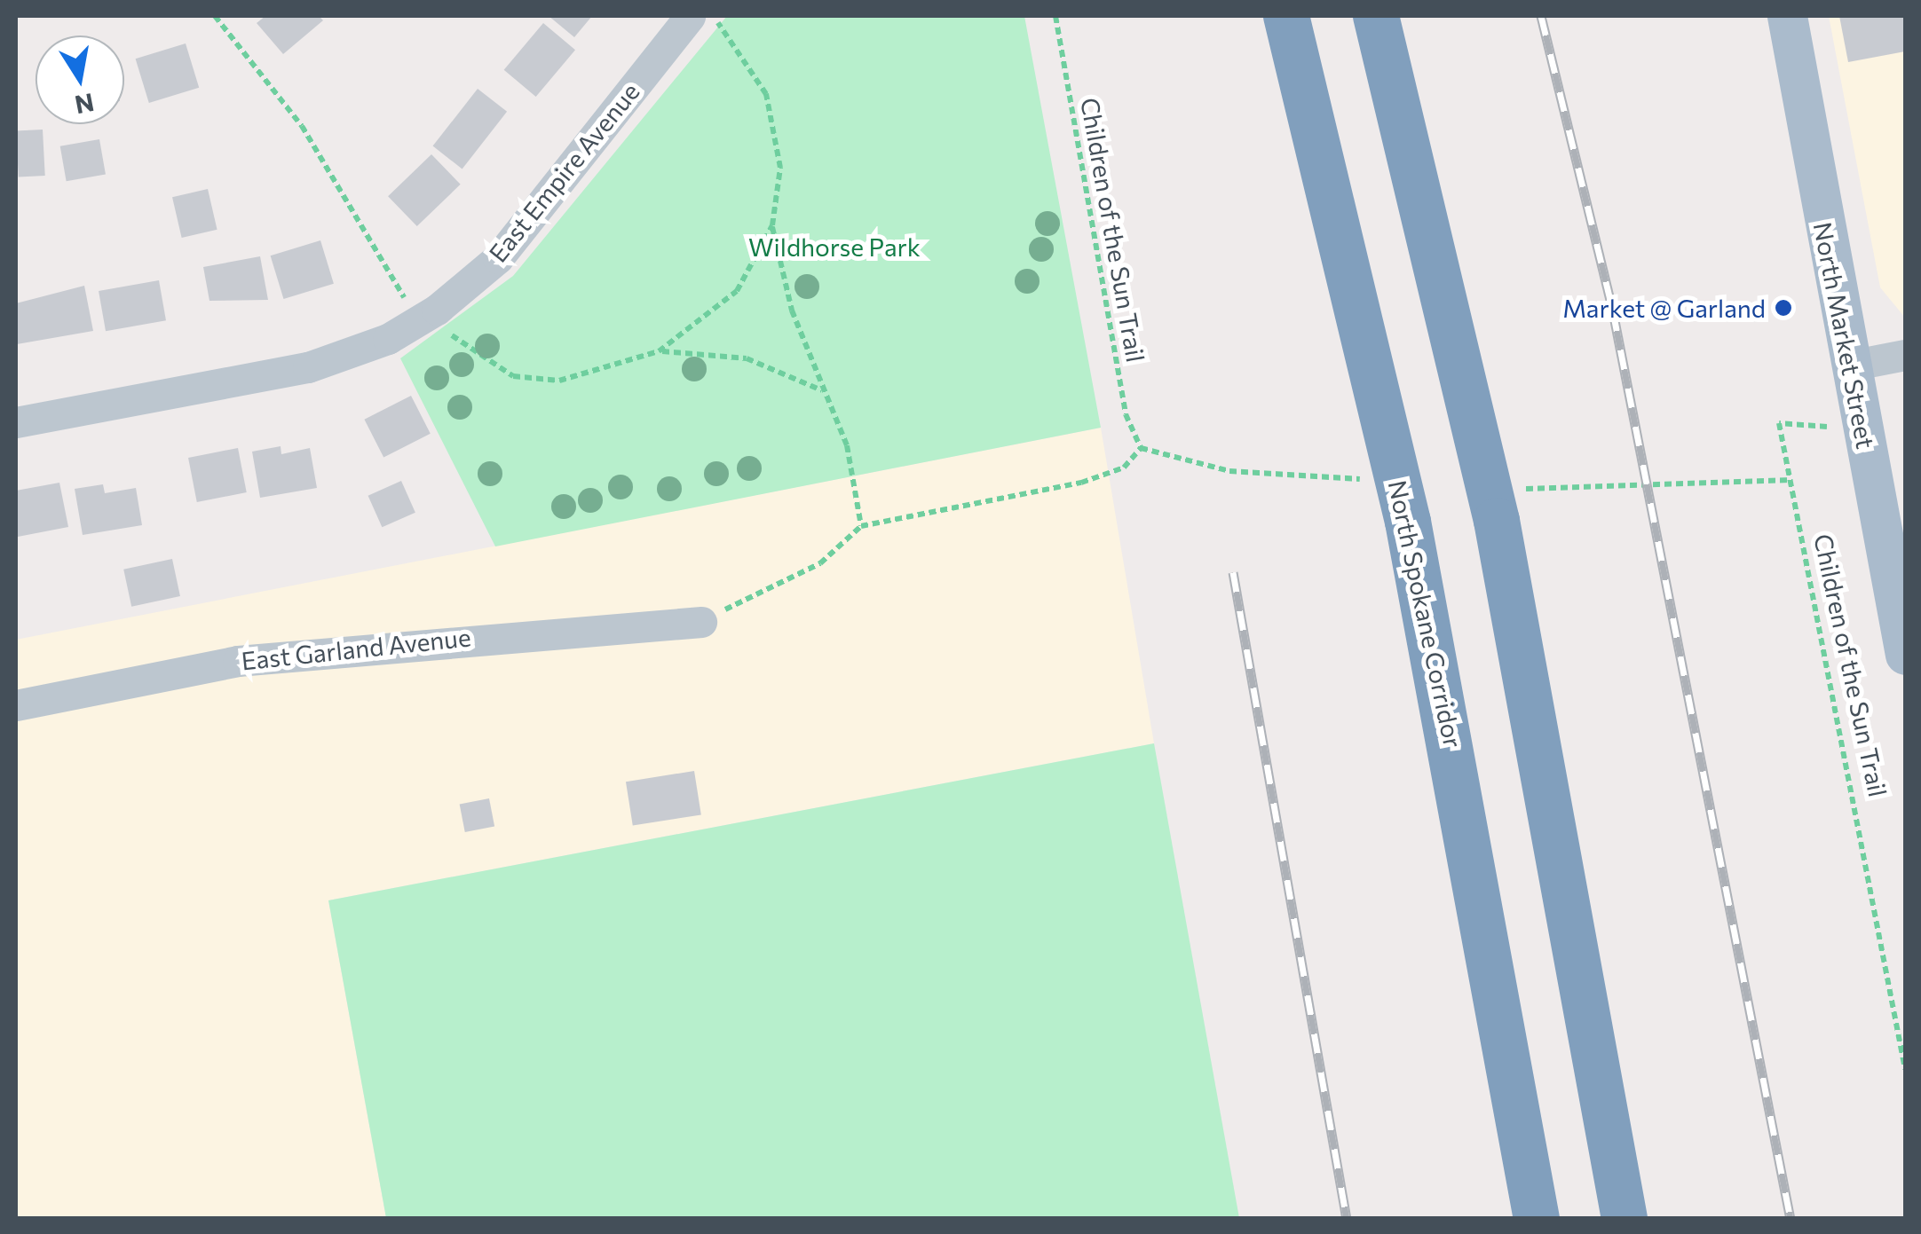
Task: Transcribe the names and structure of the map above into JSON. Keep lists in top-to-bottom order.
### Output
{
  "streets": {
    "highway": ["North Spokane Corridor"],
    "main road": ["North Market Street"],
    "street": ["East Empire Avenue", "East Garland Avenue"],
    "path": ["Children of the Sun Trail"]
  },
  "parks": ["Wildhorse Park"],
  "places": ["Market @ Garland"],
  "north": "bottom"
}
